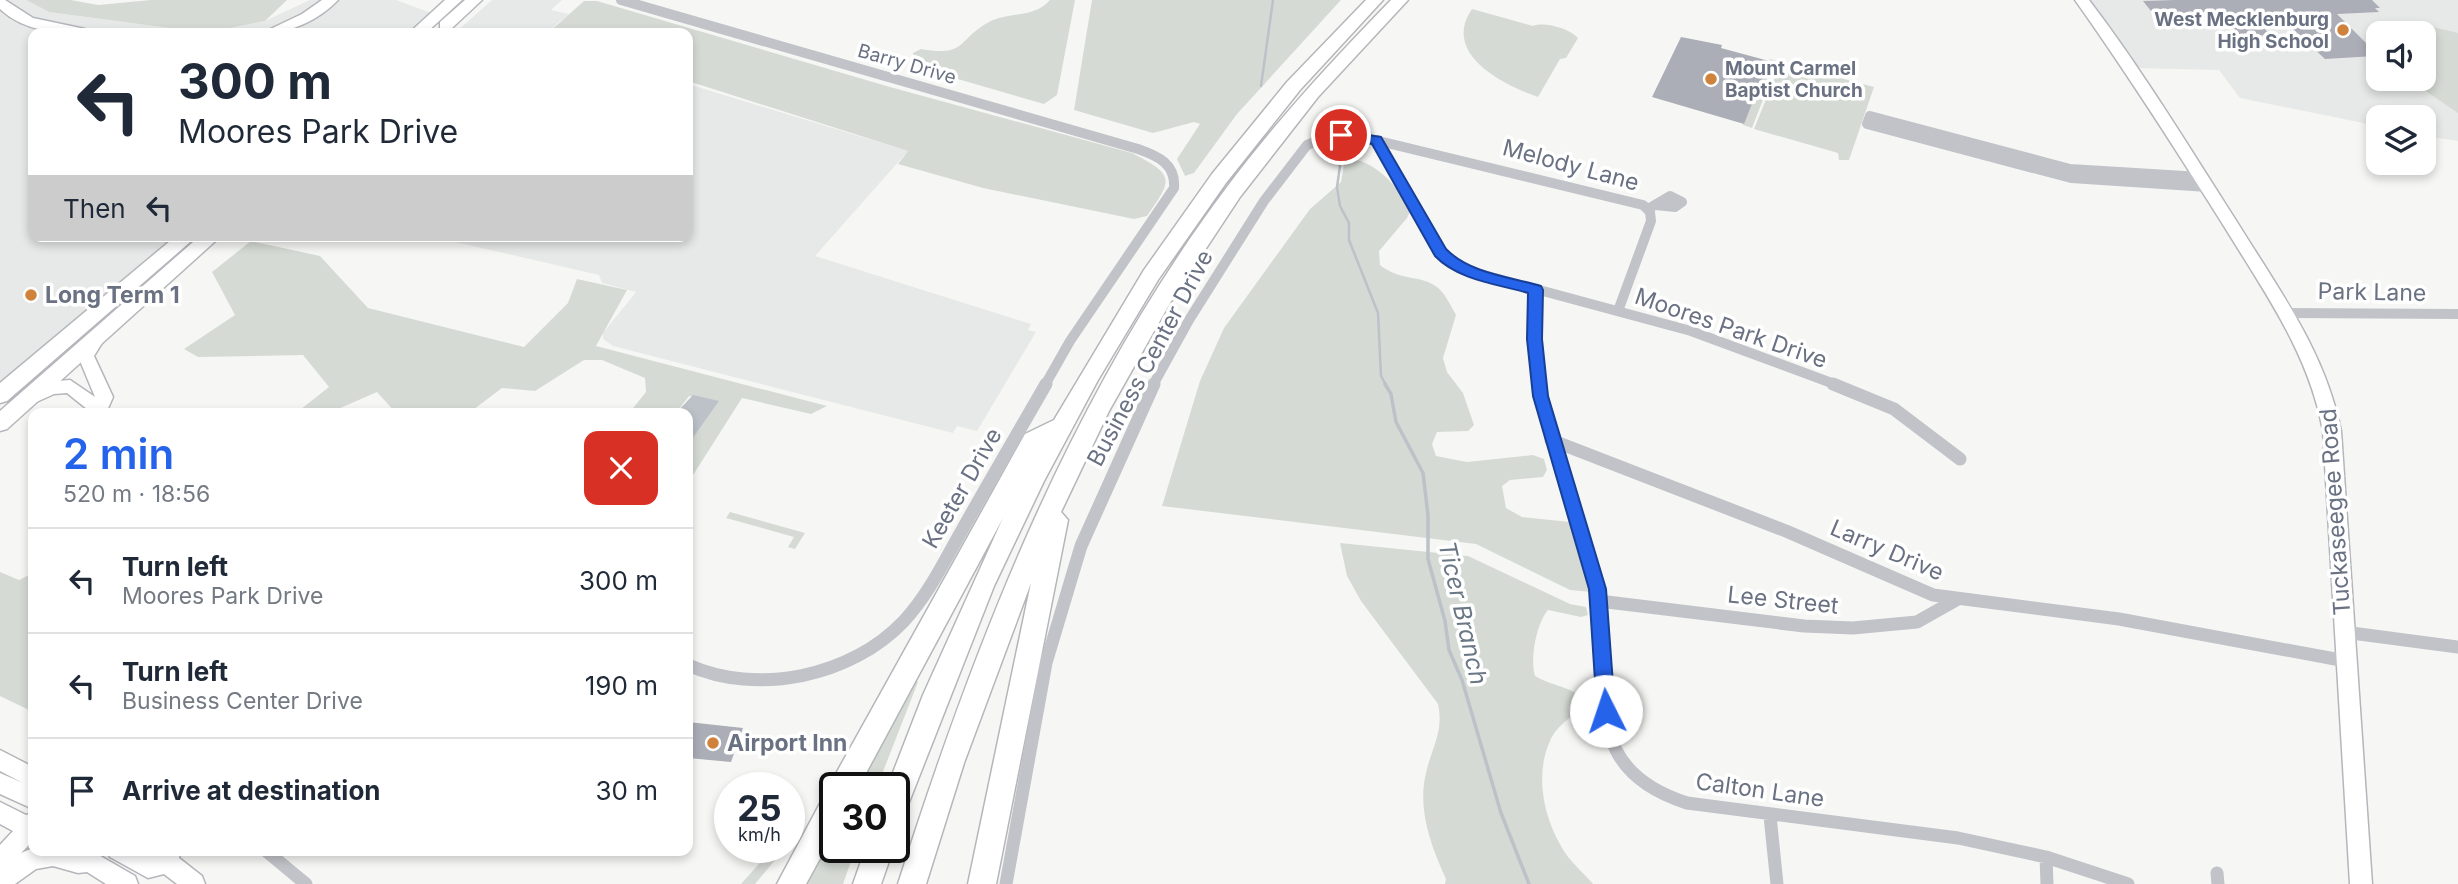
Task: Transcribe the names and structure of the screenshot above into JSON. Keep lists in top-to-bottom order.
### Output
{
  "streets": {
    "street": [
      "Barry Drive",
      "Melody Lane",
      "Park Lane",
      "Moores Park Drive",
      "Business Center Drive",
      "Keeter Drive",
      "Tuckaseegee Road",
      "Larry Drive",
      "Lee Street",
      "Calton Lane"
    ]
  },
  "crossings": [
    ["Barry Drive", "Keeter Drive"],
    ["Melody Lane", "Moores Park Drive"],
    ["Melody Lane", "Business Center Drive"],
    ["Park Lane", "Tuckaseegee Road"],
    ["Moores Park Drive", "Business Center Drive"],
    ["Moores Park Drive", "Calton Lane"],
    ["Tuckaseegee Road", "Larry Drive"],
    ["Larry Drive", "Lee Street"],
    ["Larry Drive", "Calton Lane"],
    ["Lee Street", "Calton Lane"]
  ],
  "water": ["Ticer Branch"],
  "places": [
    "West Mecklenburg High School",
    "Mount Carmel Baptist Church",
    "Long Term 1",
    "Airport Inn"
  ],
  "page": {
    "turn": ["300 m", "Moores Park Drive"],
    "then": "Then",
    "heading": ["2 min", "520 m · 18:56"],
    "list": [
      {
        "name": "Turn left",
        "note": "Moores Park Drive",
        "value": "300 m"
      },
      {
        "name": "Turn left",
        "note": "Business Center Drive",
        "value": "190 m"
      },
      {
        "name": "Arrive at destination",
        "value": "30 m"
      }
    ],
    "speed": "25 km/h",
    "limit": "30"
  }
}
